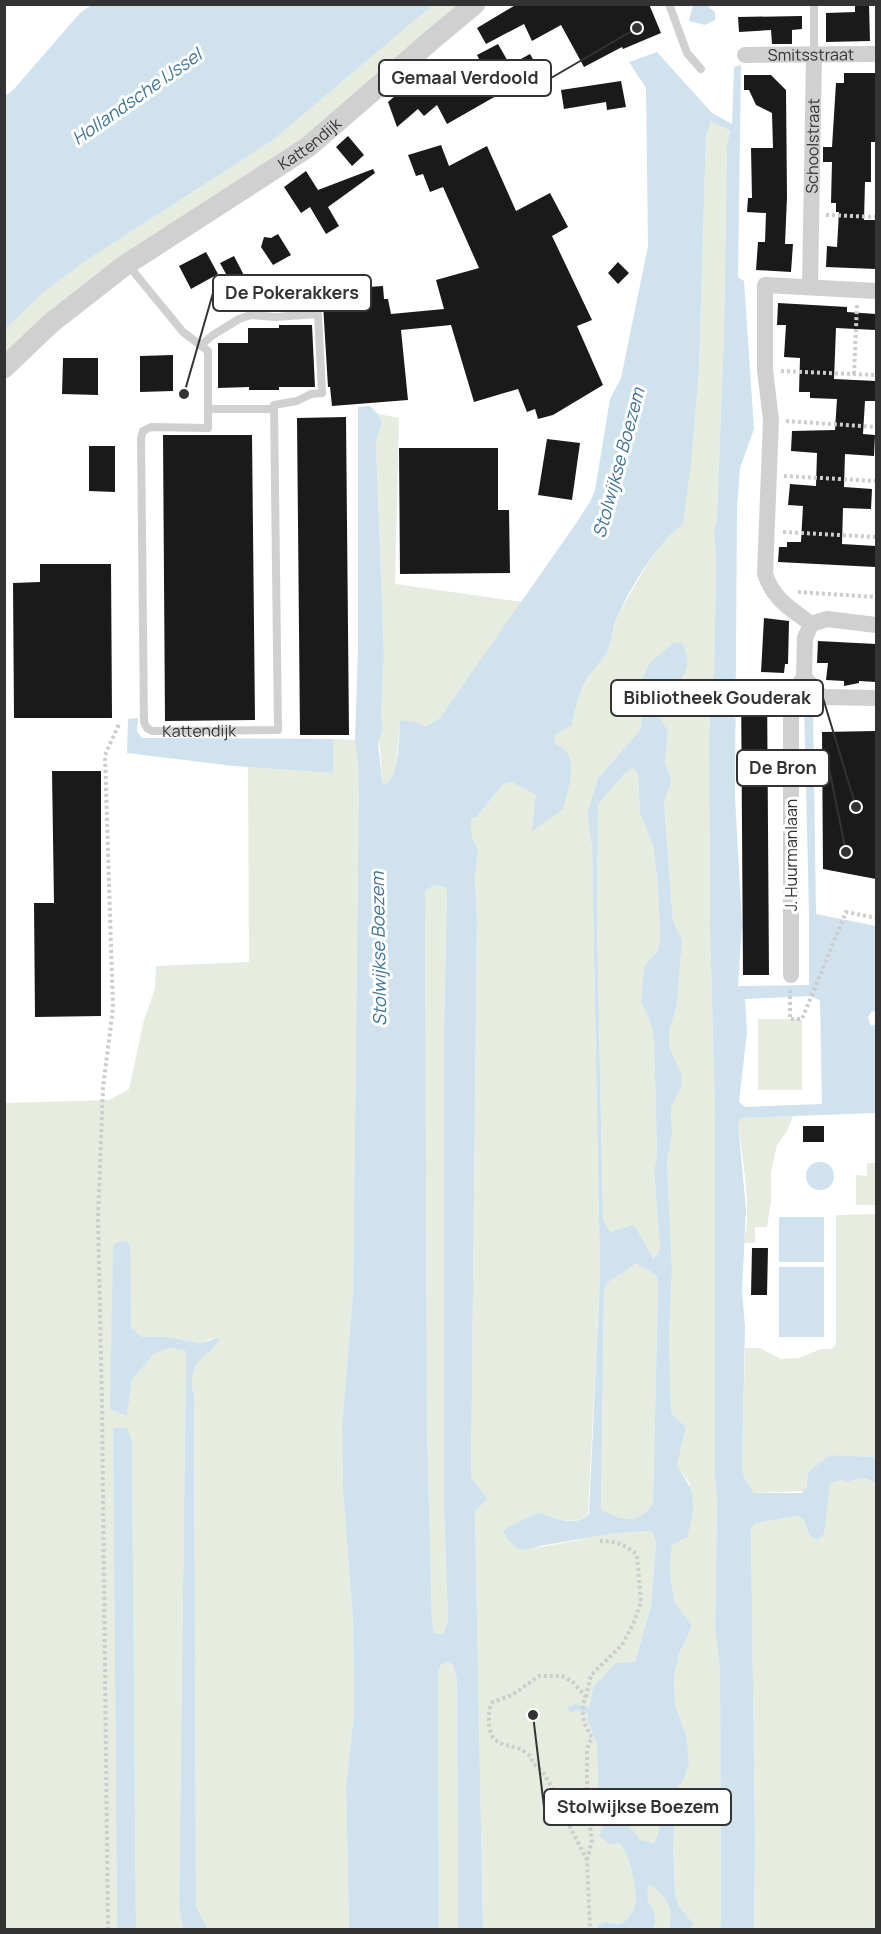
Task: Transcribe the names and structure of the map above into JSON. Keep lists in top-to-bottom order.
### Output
{
  "streets": {
    "street": [
      "Smitsstraat",
      "Kattendijk",
      "Schoolstraat",
      "J. Huurmanlaan"
    ]
  },
  "crossings": [
    ["Smitsstraat", "Schoolstraat"]
  ],
  "water": ["Hollandsche IJssel", "Stolwijkse Boezem"],
  "places": [
    "Gemaal Verdoold",
    "De Pokerakkers",
    "Bibliotheek Gouderak",
    "De Bron",
    "Stolwijkse Boezem"
  ]
}
